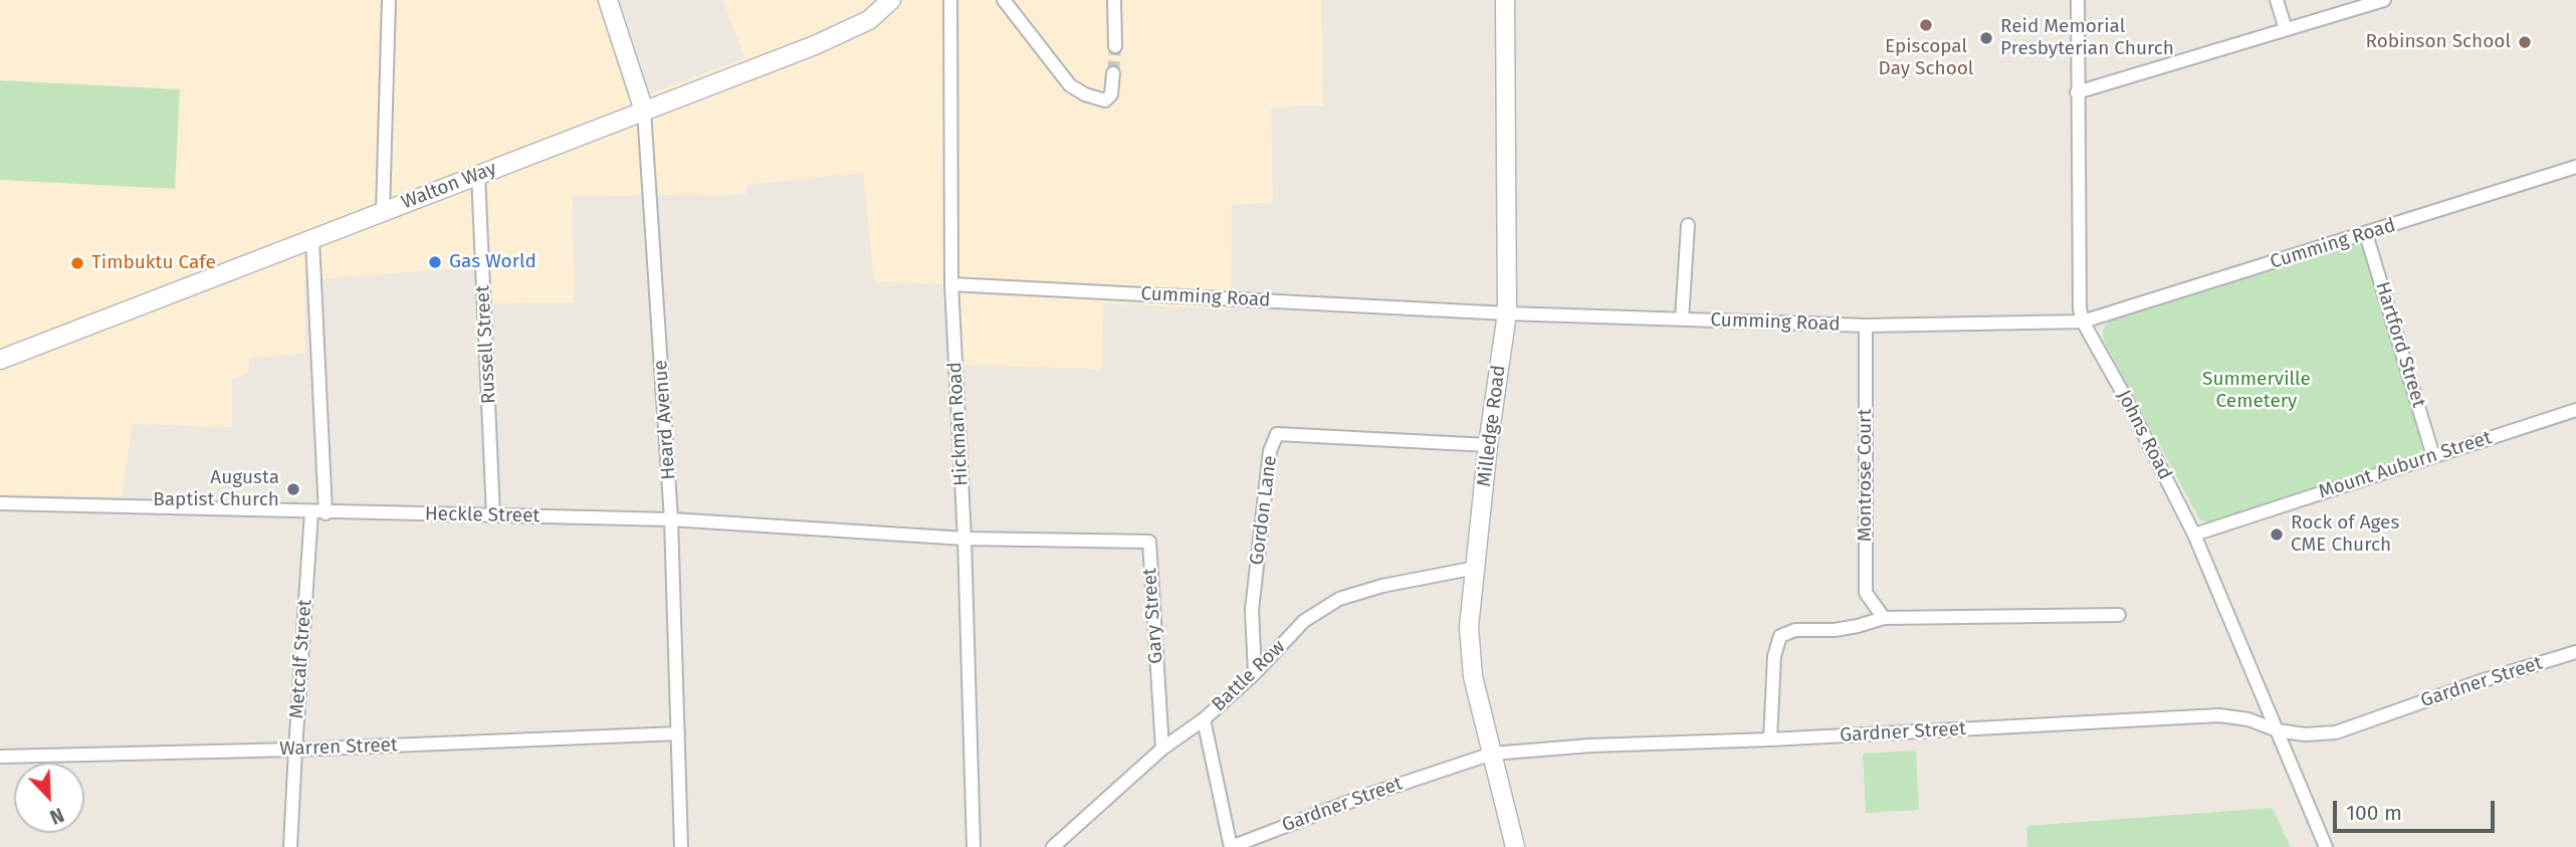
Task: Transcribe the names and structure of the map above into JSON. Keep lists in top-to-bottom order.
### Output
{
  "streets": {
    "street": [
      "Walton Way",
      "Cumming Road",
      "Russell Street",
      "Hartford Street",
      "Heard Avenue",
      "Hickman Road",
      "Milledge Road",
      "Johns Road",
      "Mount Auburn Street",
      "Montrose Court",
      "Gordon Lane",
      "Heckle Street",
      "Gary Street",
      "Metcalf Street",
      "Battle Row",
      "Gardner Street",
      "Warren Street"
    ]
  },
  "crossings": [
    ["Walton Way", "Russell Street"],
    ["Walton Way", "Heard Avenue"],
    ["Cumming Road", "Hartford Street"],
    ["Cumming Road", "Hickman Road"],
    ["Cumming Road", "Milledge Road"],
    ["Cumming Road", "Johns Road"],
    ["Cumming Road", "Montrose Court"],
    ["Russell Street", "Heckle Street"],
    ["Hartford Street", "Mount Auburn Street"],
    ["Heard Avenue", "Heckle Street"],
    ["Heard Avenue", "Warren Street"],
    ["Hickman Road", "Heckle Street"],
    ["Hickman Road", "Gary Street"],
    ["Milledge Road", "Gordon Lane"],
    ["Milledge Road", "Battle Row"],
    ["Milledge Road", "Gardner Street"],
    ["Johns Road", "Mount Auburn Street"],
    ["Johns Road", "Gardner Street"],
    ["Gordon Lane", "Battle Row"],
    ["Heckle Street", "Gary Street"],
    ["Heckle Street", "Metcalf Street"],
    ["Gary Street", "Battle Row"],
    ["Metcalf Street", "Warren Street"]
  ],
  "parks": ["Summerville Cemetery"],
  "places": [
    "Episcopal Day School",
    "Reid Memorial Presbyterian Church",
    "Robinson School",
    "Gas World",
    "Timbuktu Cafe",
    "Augusta Baptist Church",
    "Rock of Ages CME Church"
  ],
  "scale_bar": "100 m",
  "north": "bottom right"
}
